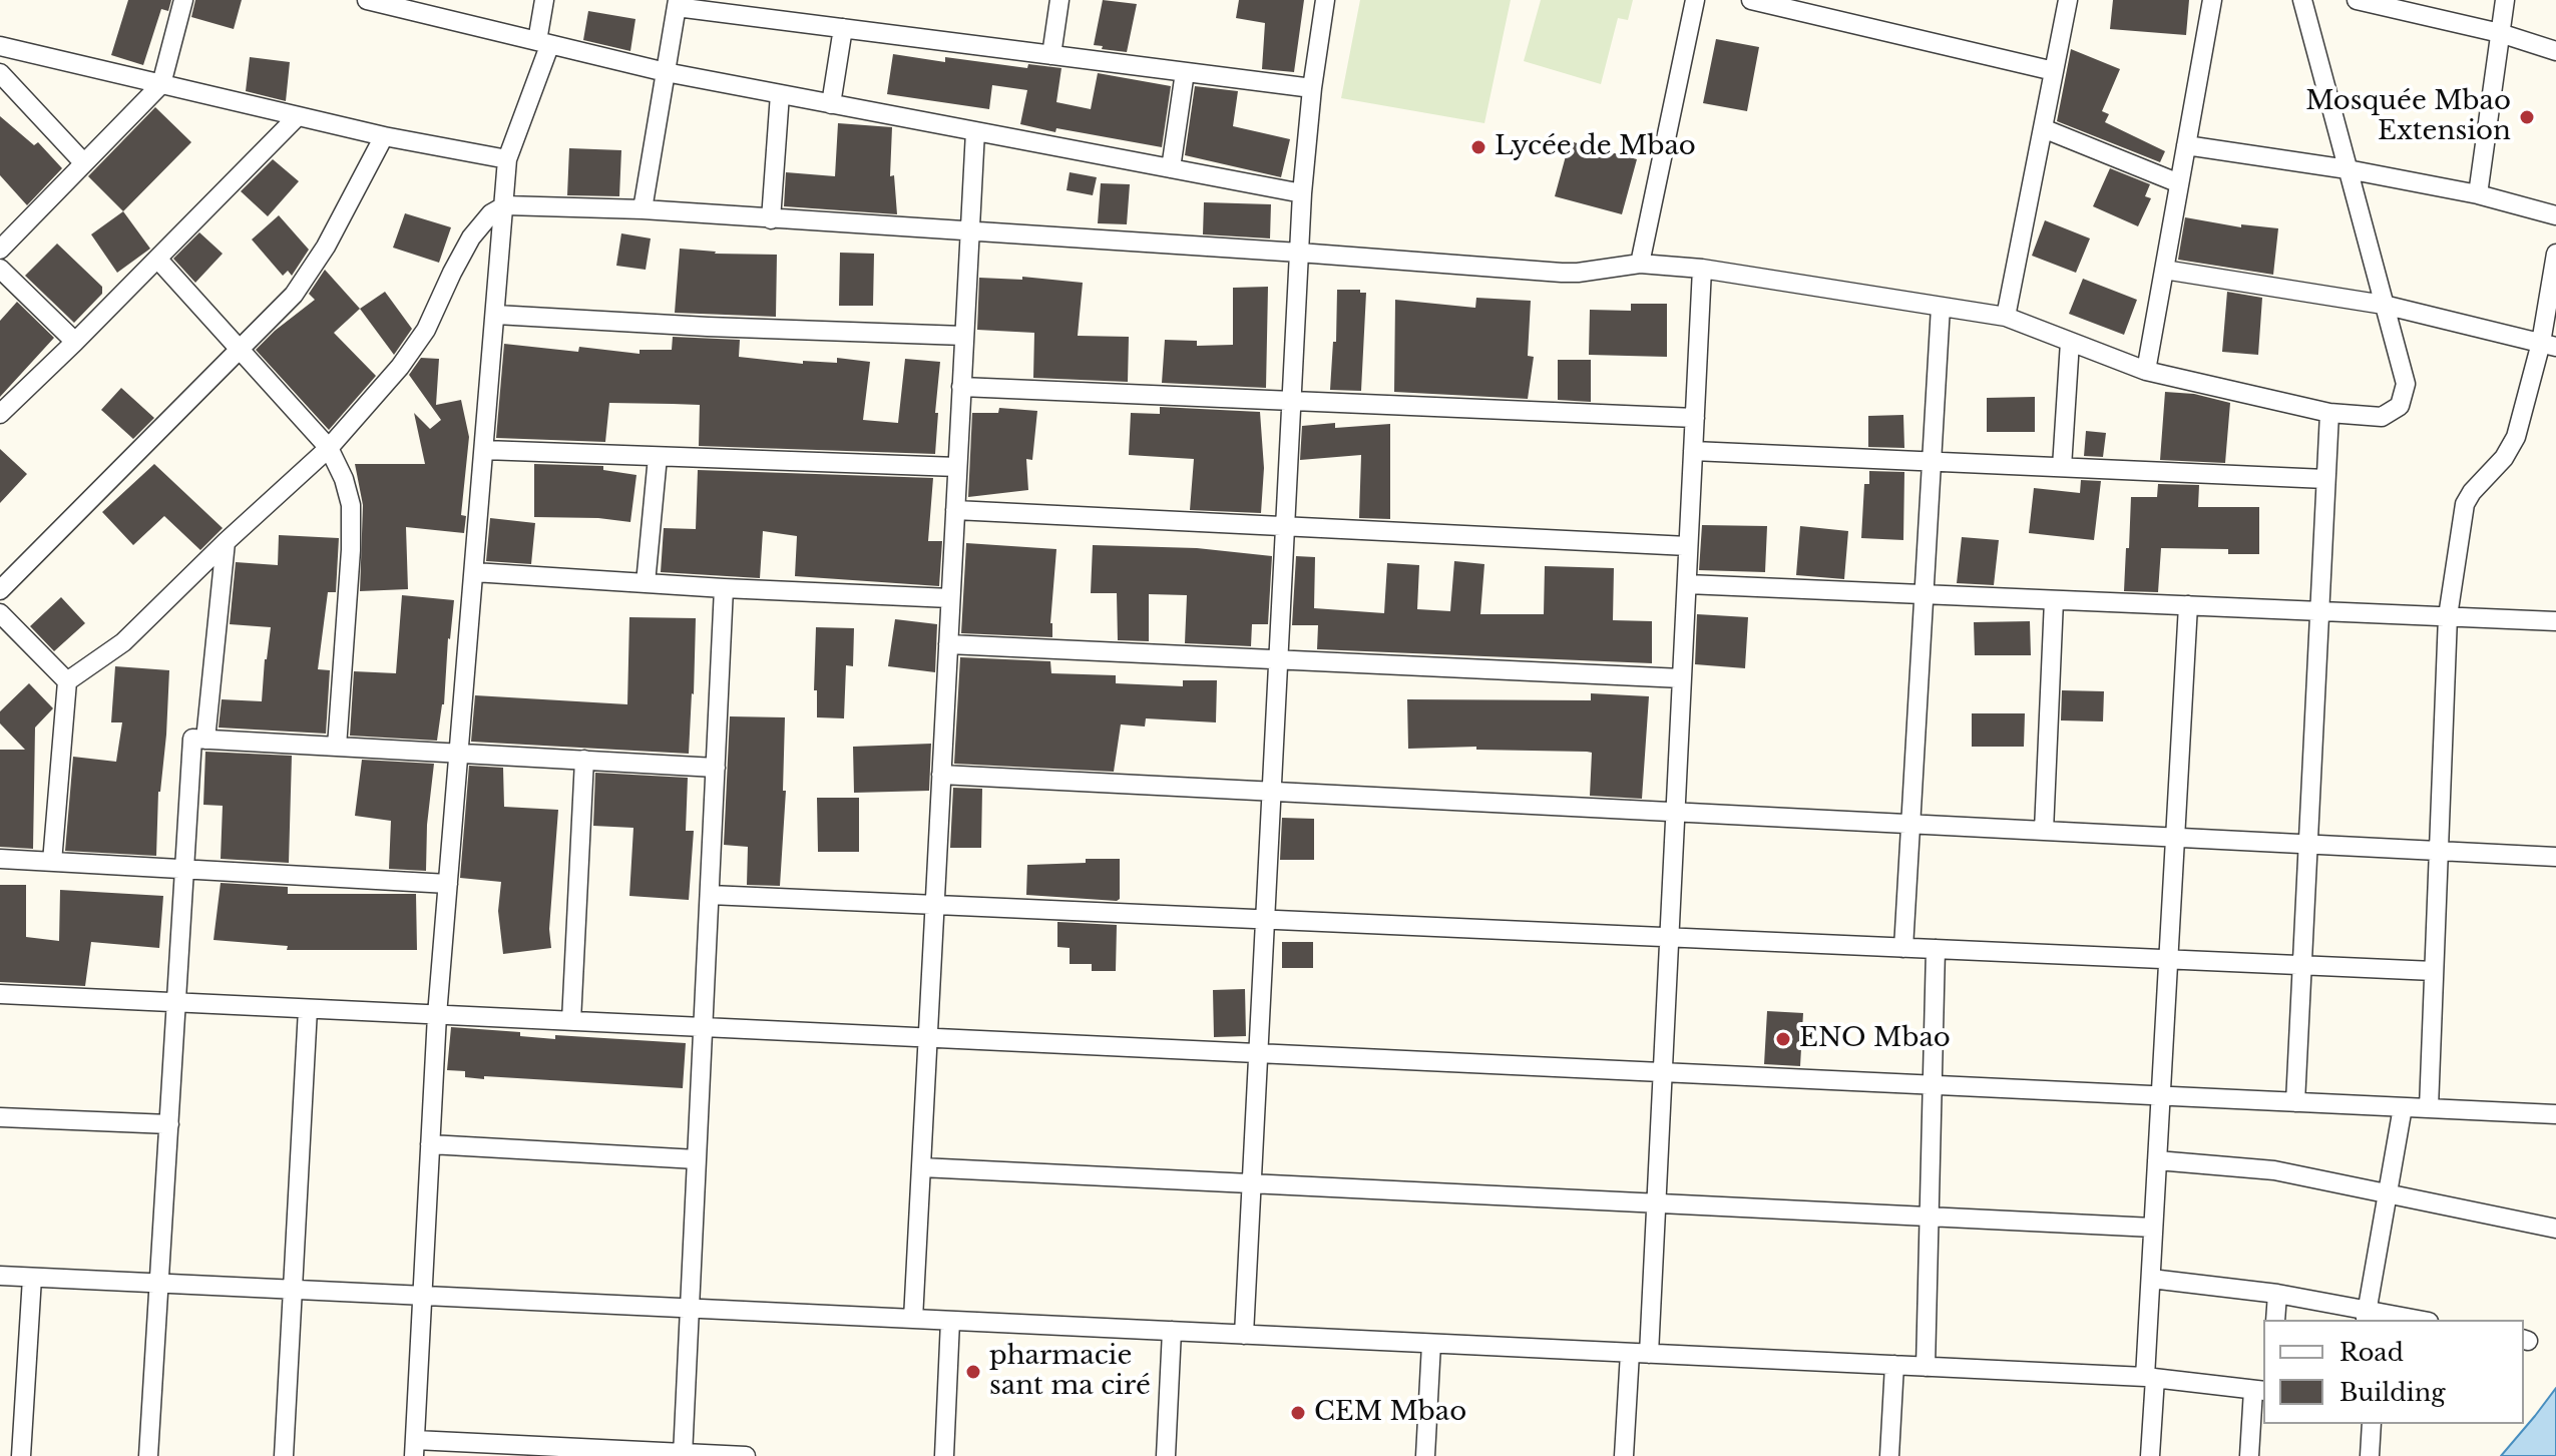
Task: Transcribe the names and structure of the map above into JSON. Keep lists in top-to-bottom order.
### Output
{
  "places": [
    "Mosquée Mbao Extension",
    "Lycée de Mbao",
    "ENO Mbao",
    "pharmacie sant ma ciré",
    "CEM Mbao"
  ],
  "legend": ["Road", "Building"]
}
